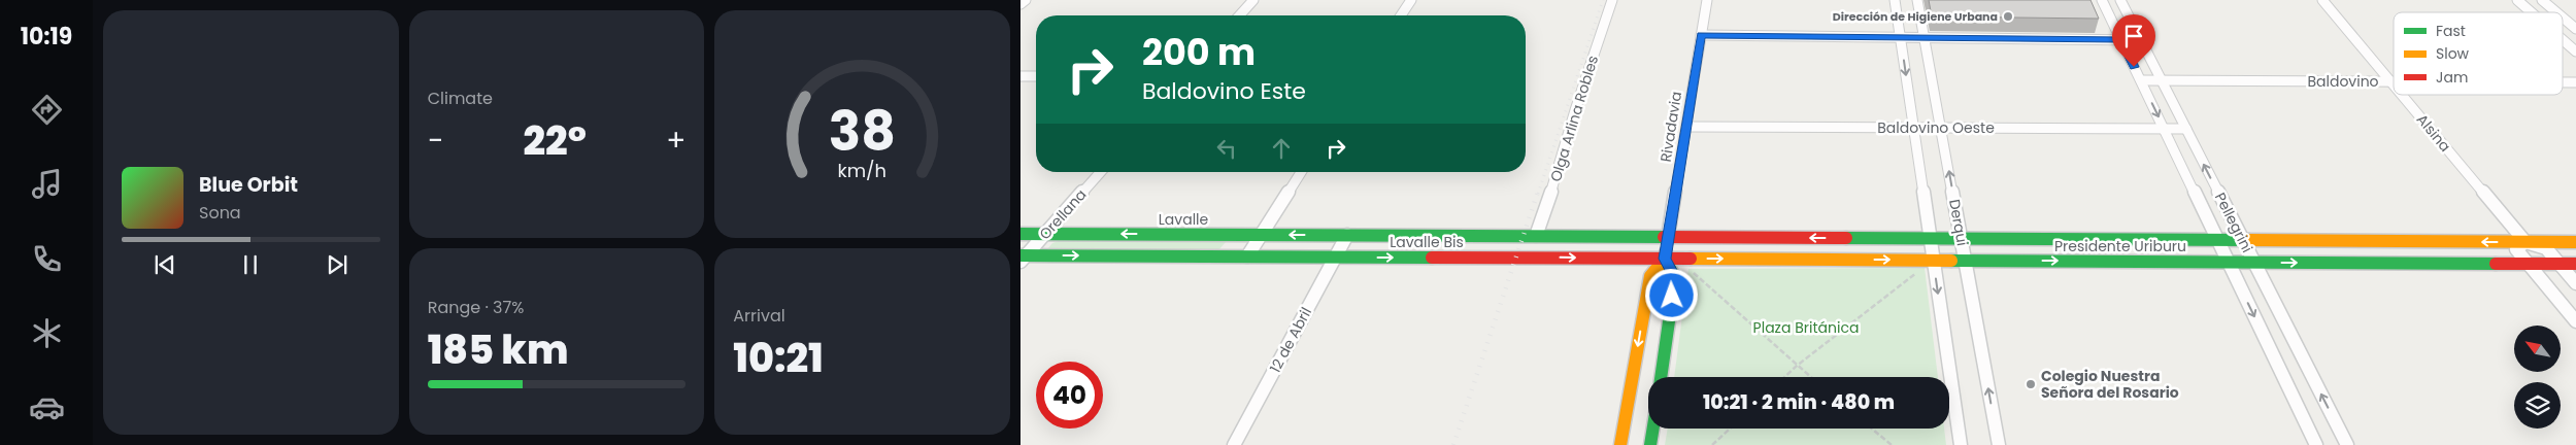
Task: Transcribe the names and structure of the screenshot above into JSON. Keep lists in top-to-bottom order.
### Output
{
  "streets": {
    "street": [
      "Baldovino",
      "Olga Arlina Robles",
      "Rivadavia",
      "Baldovino Oeste",
      "Alsina",
      "Orellana",
      "Lavalle",
      "Derqui",
      "Pellegrini",
      "Lavalle Bis",
      "Presidente Uriburu",
      "12 de Abril"
    ]
  },
  "crossings": [
    ["Baldovino", "Alsina"],
    ["Baldovino", "Pellegrini"],
    ["Olga Arlina Robles", "Lavalle Bis"],
    ["Rivadavia", "Baldovino Oeste"],
    ["Rivadavia", "Lavalle Bis"],
    ["Rivadavia", "Presidente Uriburu"],
    ["Baldovino Oeste", "Derqui"],
    ["Baldovino Oeste", "Pellegrini"],
    ["Alsina", "Presidente Uriburu"],
    ["Orellana", "Lavalle"],
    ["Lavalle", "Lavalle Bis"],
    ["Lavalle", "12 de Abril"],
    ["Derqui", "Presidente Uriburu"],
    ["Pellegrini", "Presidente Uriburu"],
    ["Lavalle Bis", "Presidente Uriburu"],
    ["Lavalle Bis", "12 de Abril"]
  ],
  "parks": ["Plaza Británica"],
  "places": ["Dirección de Higiene Urbana", "Colegio Nuestra Señora del Rosario"],
  "legend": ["Fast", "Slow", "Jam"],
  "north": "top left",
  "page": {
    "tabs": "10:19",
    "tile": [
      "Climate",
      ["Range · 37%", "185 km"],
      ["Arrival", "10:21"]
    ],
    "turn": ["200 m", "Baldovino Este"],
    "heat": ["−", "22°", "+"],
    "song": ["Blue Orbit", "Sona"],
    "limit": "40",
    "trip": "10:21 · 2 min · 480 m",
    "gauge": ["38", "km/h"]
  }
}
